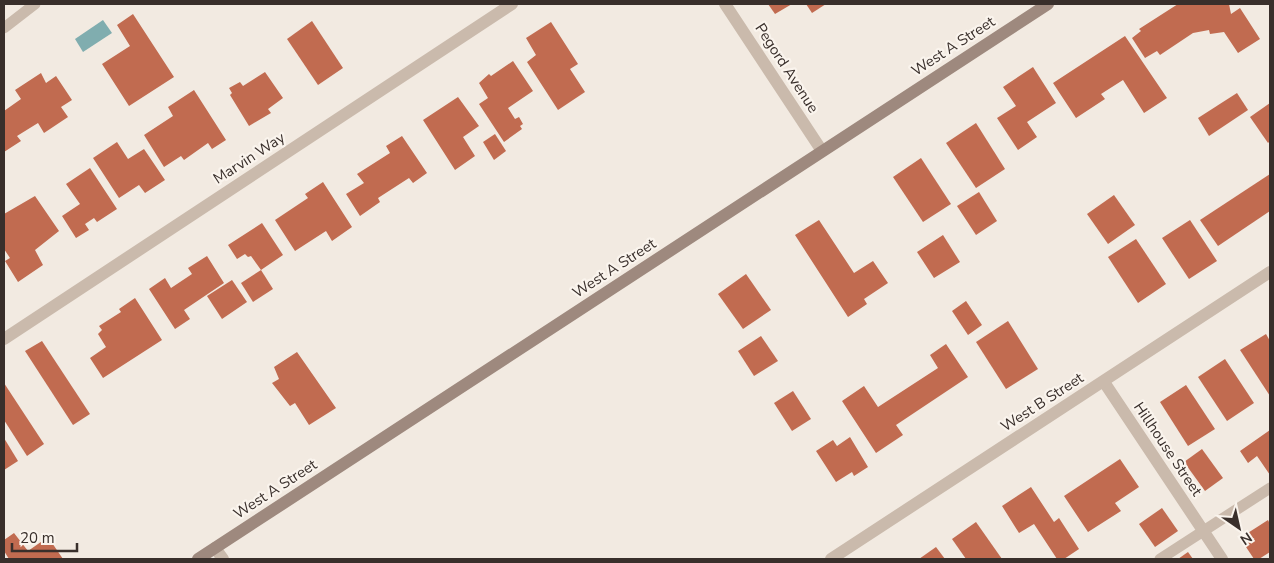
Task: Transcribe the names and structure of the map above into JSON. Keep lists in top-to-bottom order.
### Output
{
  "streets": {
    "main road": ["West A Street"],
    "street": [
      "Pegord Avenue",
      "Marvin Way",
      "West B Street",
      "Hillhouse Street"
    ]
  },
  "crossings": [
    ["West A Street", "Pegord Avenue"],
    ["West B Street", "Hillhouse Street"]
  ],
  "scale_bar": "20 m",
  "north": "bottom right"
}
